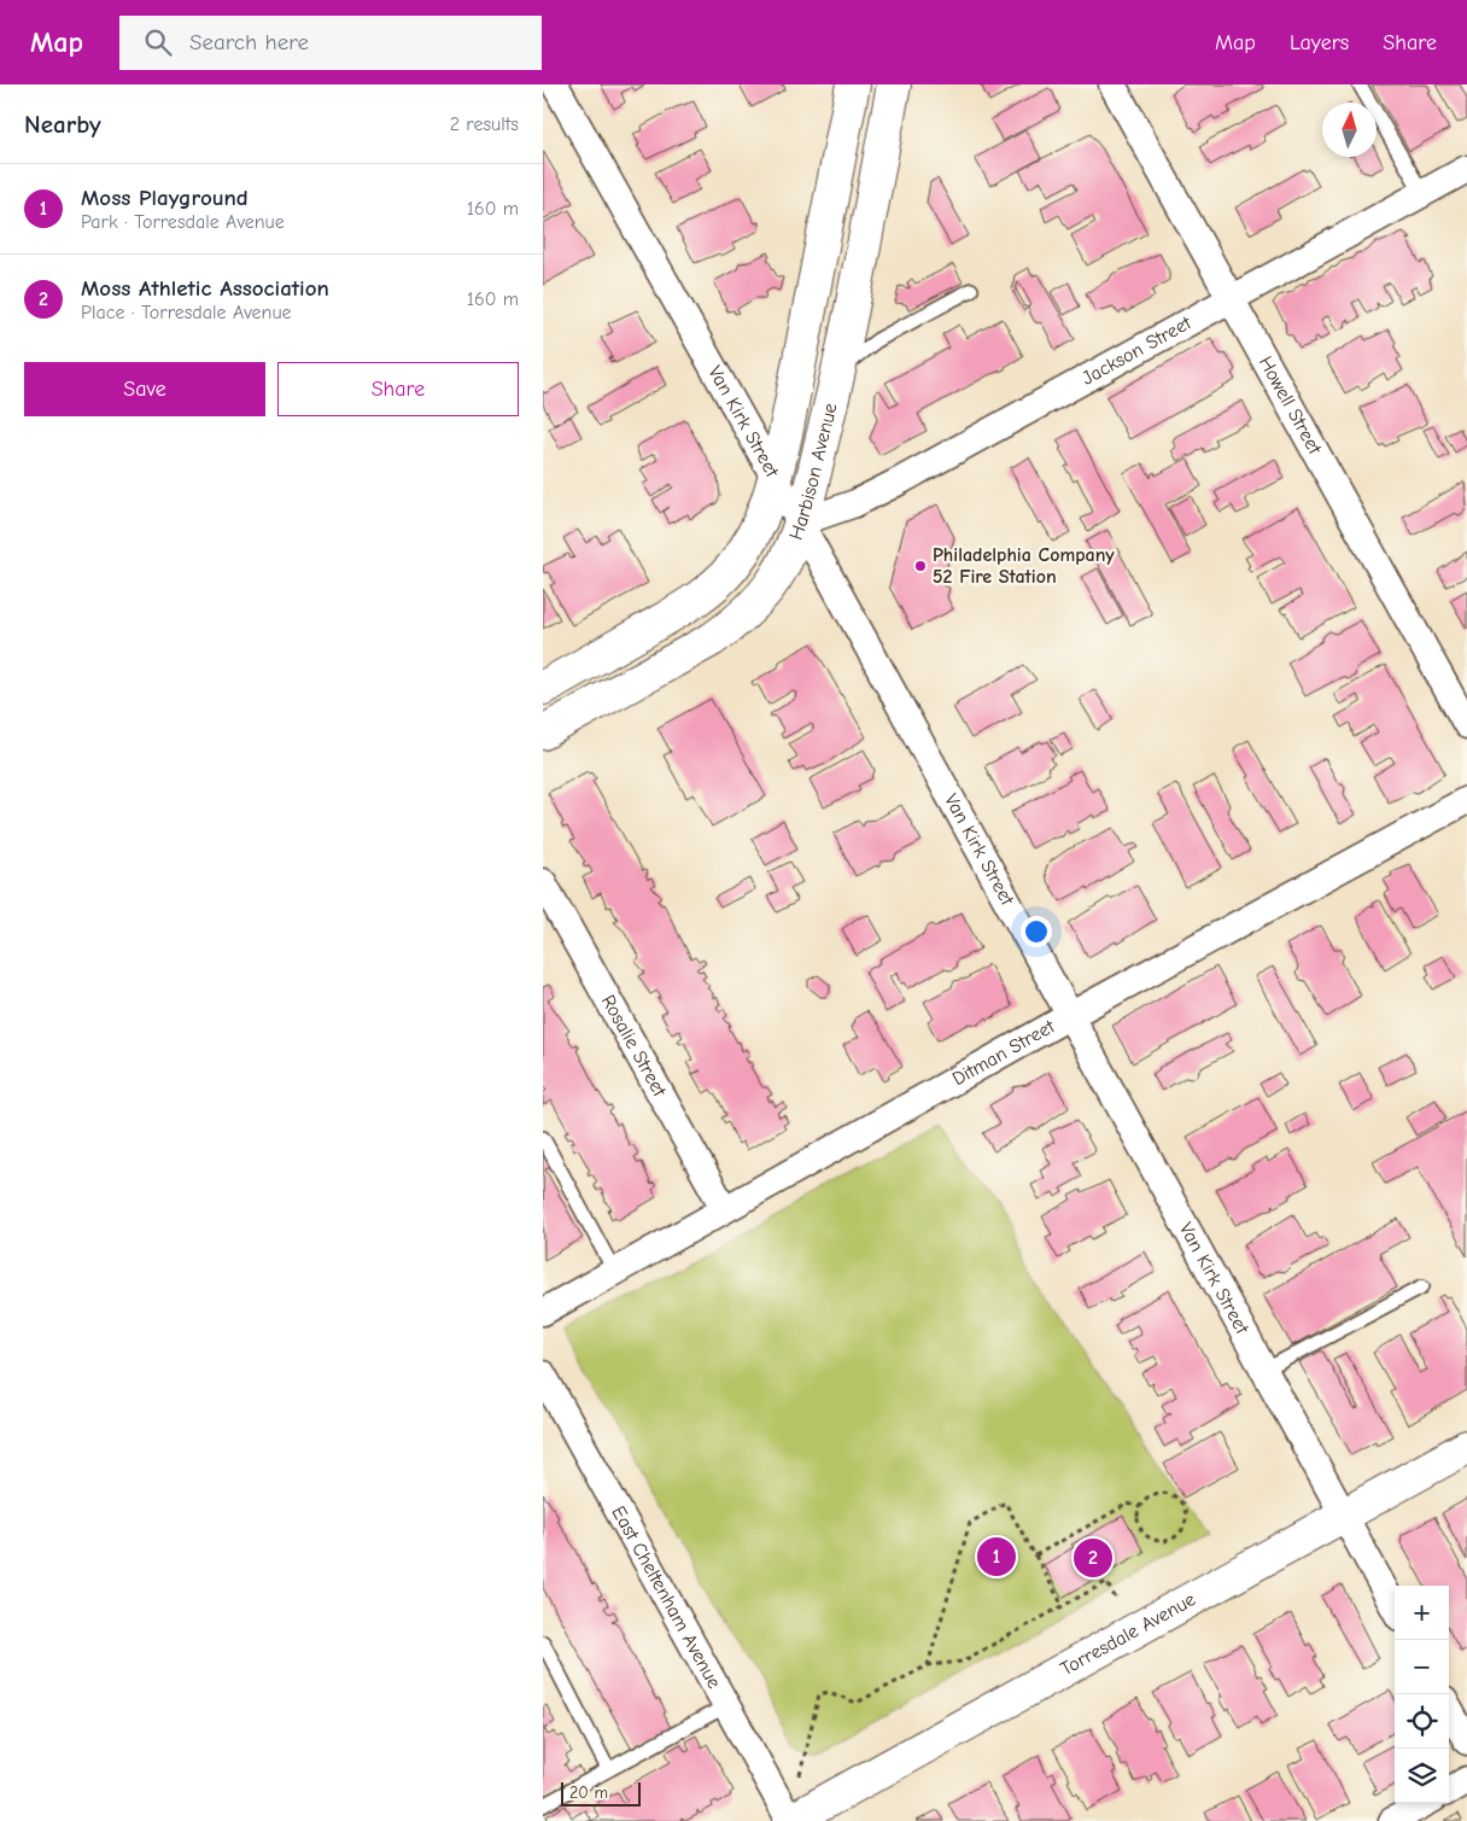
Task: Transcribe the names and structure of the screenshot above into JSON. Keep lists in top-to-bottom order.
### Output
{
  "streets": {
    "main road": ["Harbison Avenue", "Torresdale Avenue"],
    "street": [
      "Jackson Street",
      "Howell Street",
      "Van Kirk Street",
      "Rosalie Street",
      "Ditman Street",
      "East Cheltenham Avenue"
    ]
  },
  "crossings": [
    ["Jackson Street", "Howell Street"],
    ["Jackson Street", "Van Kirk Street"],
    ["Jackson Street", "Harbison Avenue"],
    ["Van Kirk Street", "Harbison Avenue"],
    ["Van Kirk Street", "Ditman Street"],
    ["Van Kirk Street", "Torresdale Avenue"],
    ["Rosalie Street", "Ditman Street"],
    ["East Cheltenham Avenue", "Torresdale Avenue"]
  ],
  "places": ["Philadelphia Company 52 Fire Station"],
  "scale_bar": "20 m",
  "north": "top",
  "page": {
    "header": "Map",
    "search": "Search here",
    "nav": ["Map", "Layers", "Share"],
    "heading": ["Nearby", "2 results"],
    "list": [
      {
        "mark": "1",
        "name": "Moss Playground",
        "note": "Park · Torresdale Avenue",
        "value": "160 m"
      },
      {
        "mark": "2",
        "name": "Moss Athletic Association",
        "note": "Place · Torresdale Avenue",
        "value": "160 m"
      }
    ],
    "buttons": ["Save", "Share"],
    "pins": ["1", "2"],
    "map_buttons": ["+", "−"],
    "scale": "20 m"
  }
}
